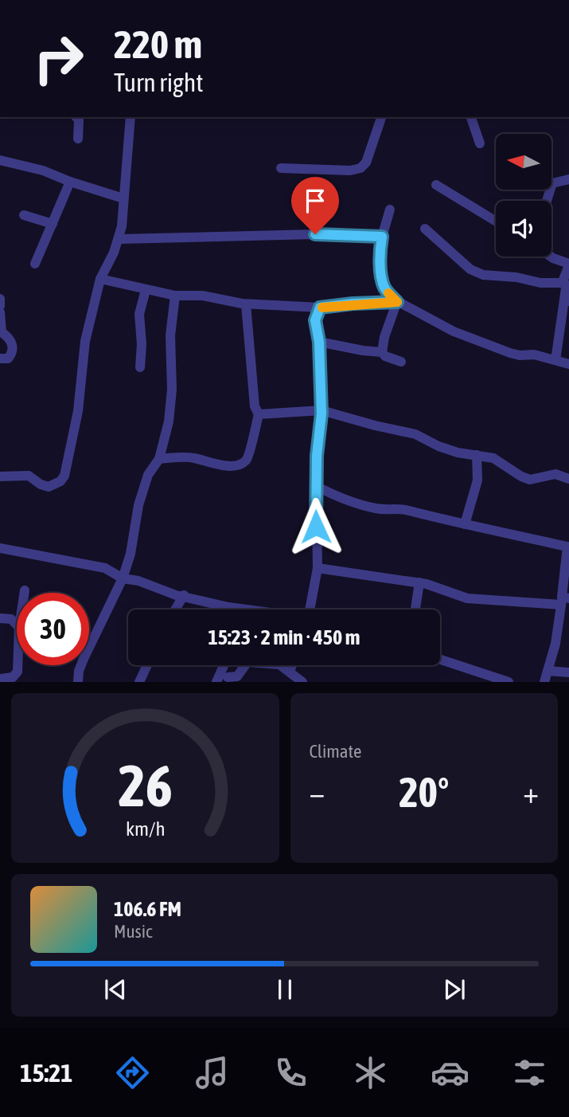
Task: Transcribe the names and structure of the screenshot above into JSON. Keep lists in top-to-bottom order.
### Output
{
  "north": "left",
  "page": {
    "turn": ["220 m", "Turn right"],
    "limit": "30",
    "trip": "15:23 · 2 min · 450 m",
    "tile": "Climate",
    "heat": ["−", "20°", "+"],
    "song": ["106.6 FM", "Music"],
    "tabs": "15:21",
    "gauge": ["26", "km/h"]
  }
}
